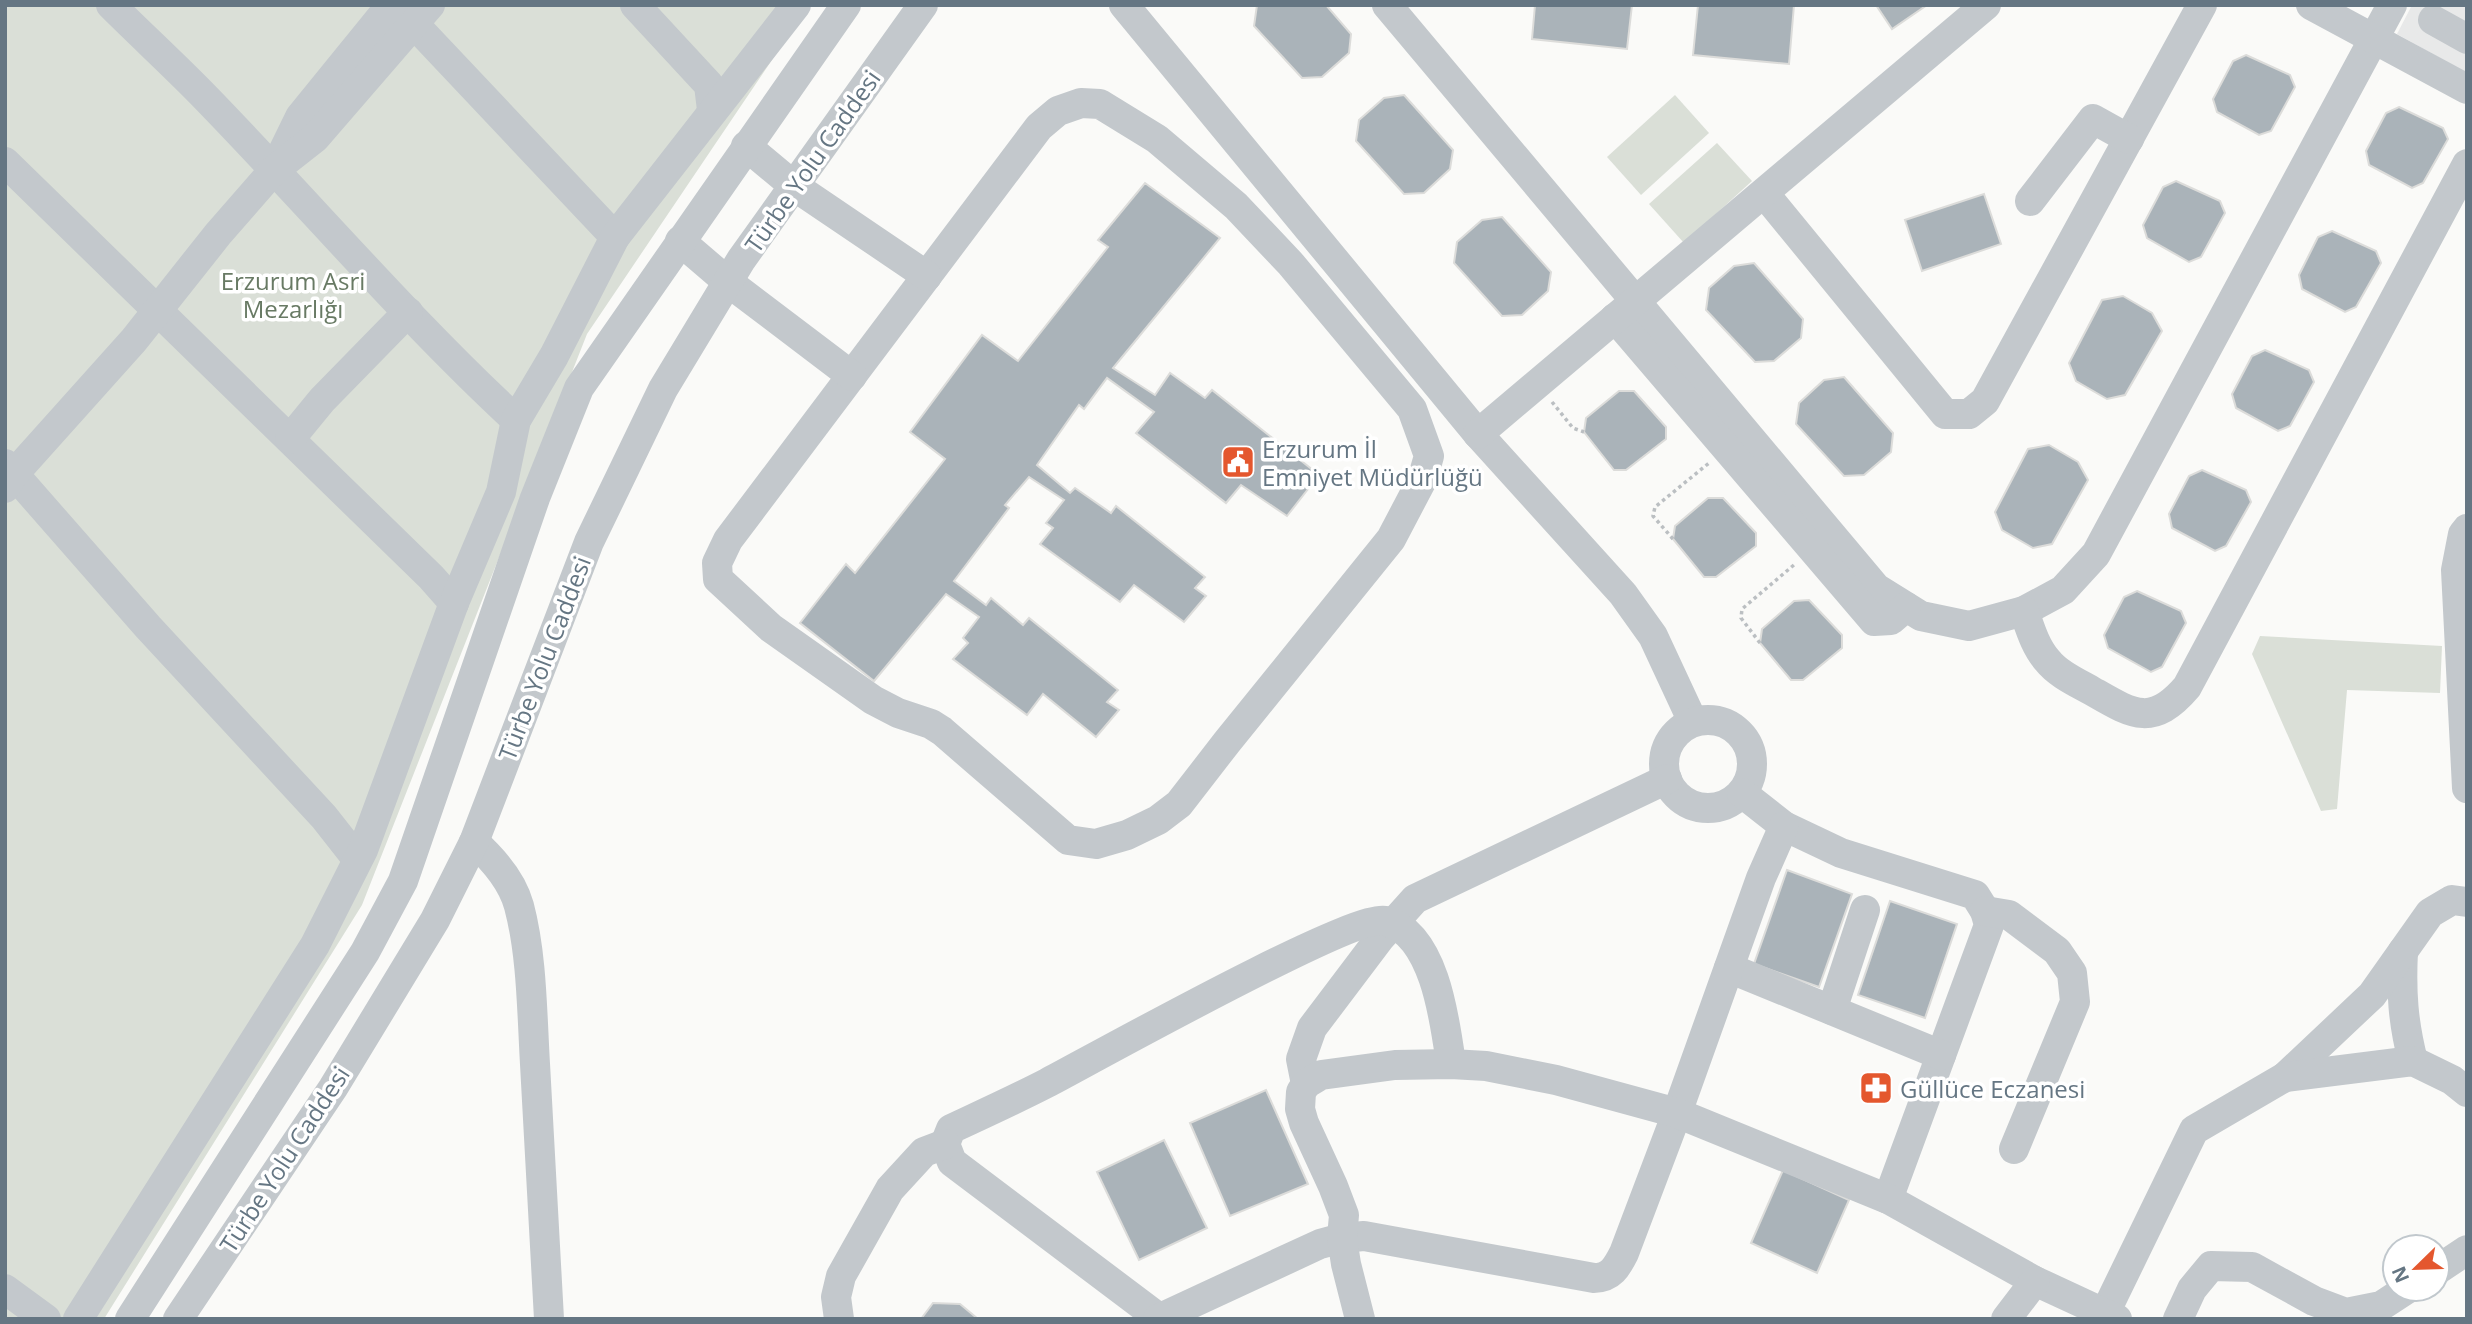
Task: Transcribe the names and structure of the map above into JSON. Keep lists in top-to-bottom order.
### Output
{
  "streets": {
    "street": ["Türbe Yolu Caddesi"]
  },
  "parks": ["Erzurum Asri Mezarlığı"],
  "places": {
    "public building": ["Erzurum İl Emniyet Müdürlüğü"],
    "pharmacy": ["Güllüce Eczanesi"]
  },
  "north": "bottom left"
}
